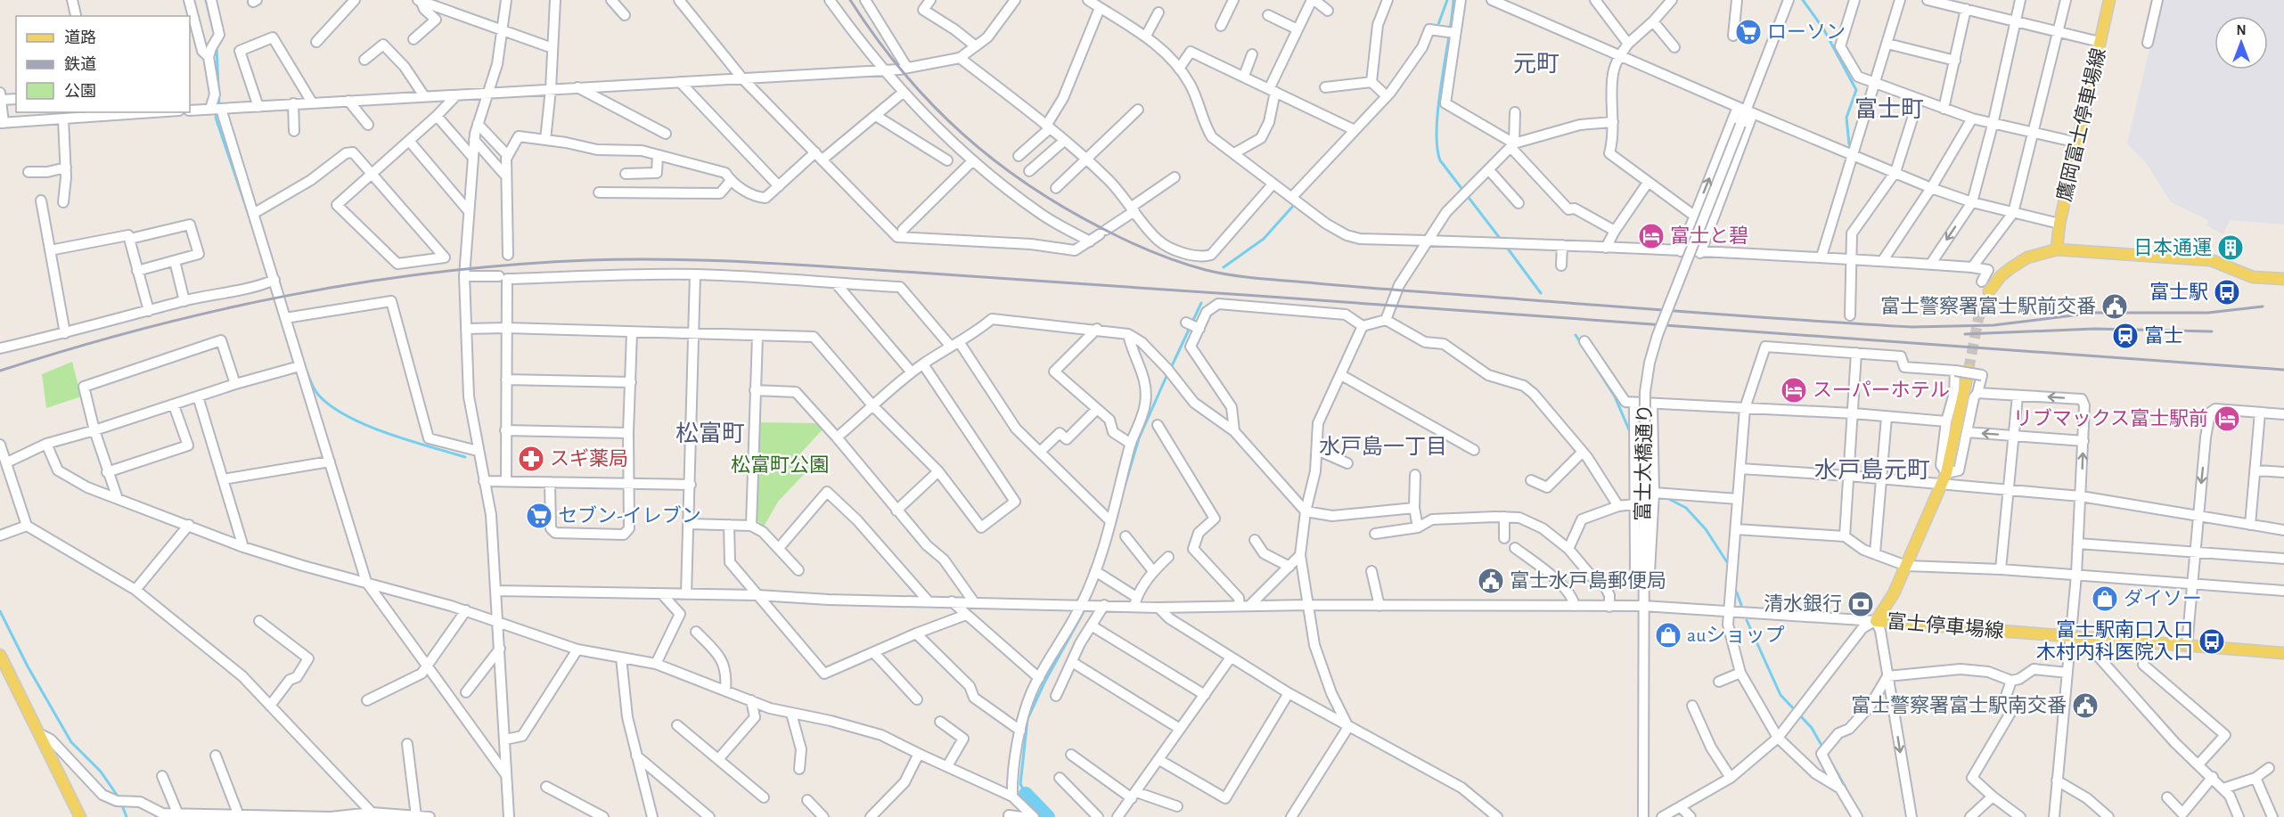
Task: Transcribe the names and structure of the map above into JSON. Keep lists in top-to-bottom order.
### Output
{
  "streets": {
    "main road": ["鷹岡富士停車場線", "富士停車場線"],
    "street": ["富士大橋通り"]
  },
  "districts": [
    "元町",
    "富士町",
    "松富町",
    "水戸島一丁目",
    "水戸島元町"
  ],
  "parks": ["松富町公園"],
  "places": {
    "supermarket": ["ローソン", "セブン-イレブン"],
    "hotel": ["富士と碧", "スーパーホテル", "リブマックス富士駅前"],
    "building": ["日本通運"],
    "bus stop": ["富士駅", "富士駅南口入口 木村内科医院入口"],
    "public building": ["富士警察署富士駅前交番", "富士水戸島郵便局", "富士警察署富士駅南交番"],
    "station": ["富士"],
    "pharmacy": ["スギ薬局"],
    "shop": ["ダイソー", "auショップ"],
    "bank": ["清水銀行"]
  },
  "legend": ["道路", "鉄道", "公園"],
  "north": "top"
}
